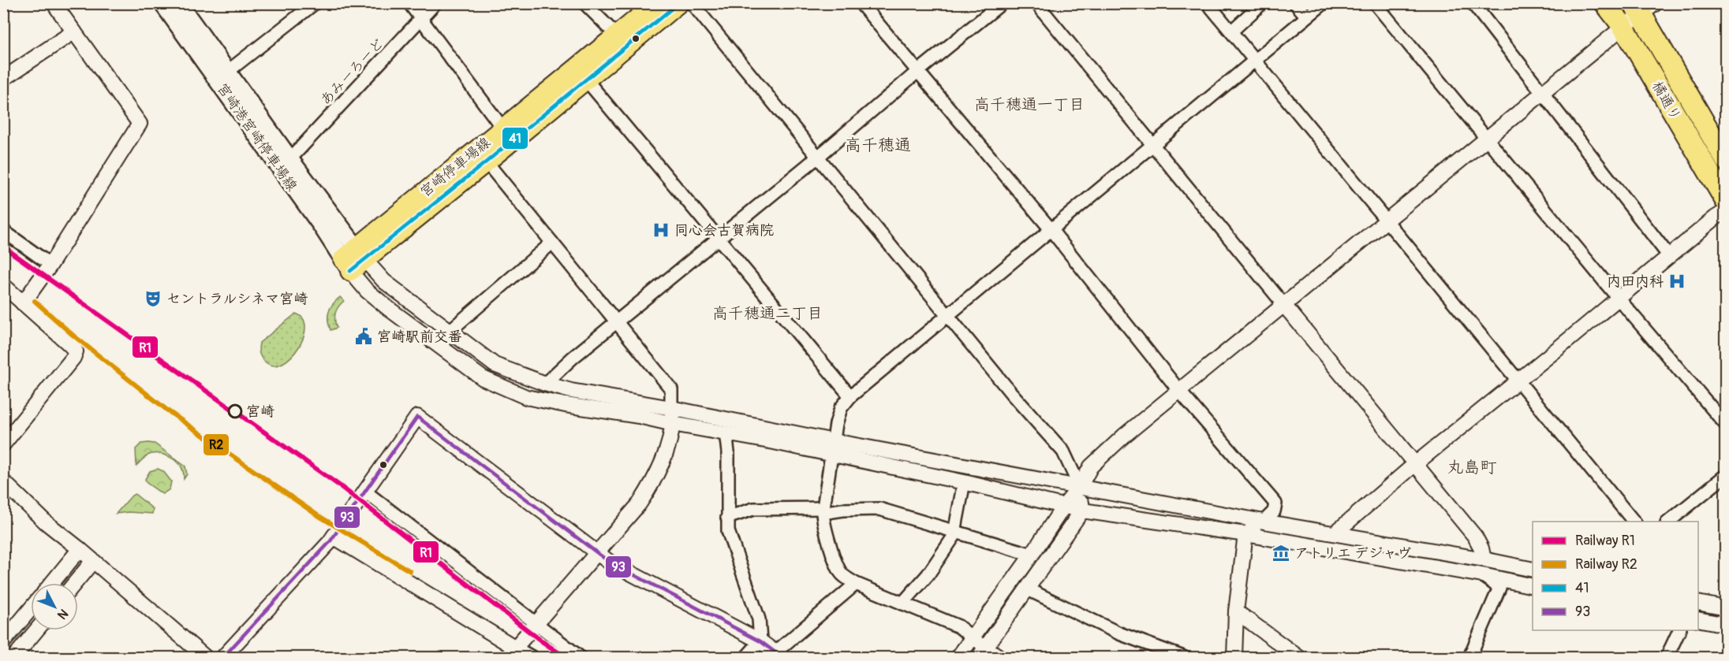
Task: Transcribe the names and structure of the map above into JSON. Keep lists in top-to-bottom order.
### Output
{
  "streets": {
    "highway": ["橘通り"],
    "main road": ["宮崎港宮崎停車場線", "宮崎停車場線"],
    "street": ["あみーろーど"]
  },
  "crossings": [
    ["あみーろーど", "宮崎港宮崎停車場線"],
    ["宮崎港宮崎停車場線", "宮崎停車場線"]
  ],
  "districts": [
    "高千穂通一丁目",
    "高千穂通",
    "高千穂通二丁目",
    "丸島町"
  ],
  "places": {
    "hospital": ["同心会古賀病院", "内田内科"],
    "theatre": ["セントラルシネマ宮崎"],
    "public building": ["宮崎駅前交番"],
    "other": ["宮崎"],
    "museum": ["アトリエ デジャヴ"]
  },
  "lines": [
    "transit line 41",
    "rail line R1",
    "rail line R2",
    "transit line 93"
  ],
  "legend": [
    "Railway R1",
    "Railway R2",
    "41",
    "93"
  ],
  "north": "bottom right"
}
